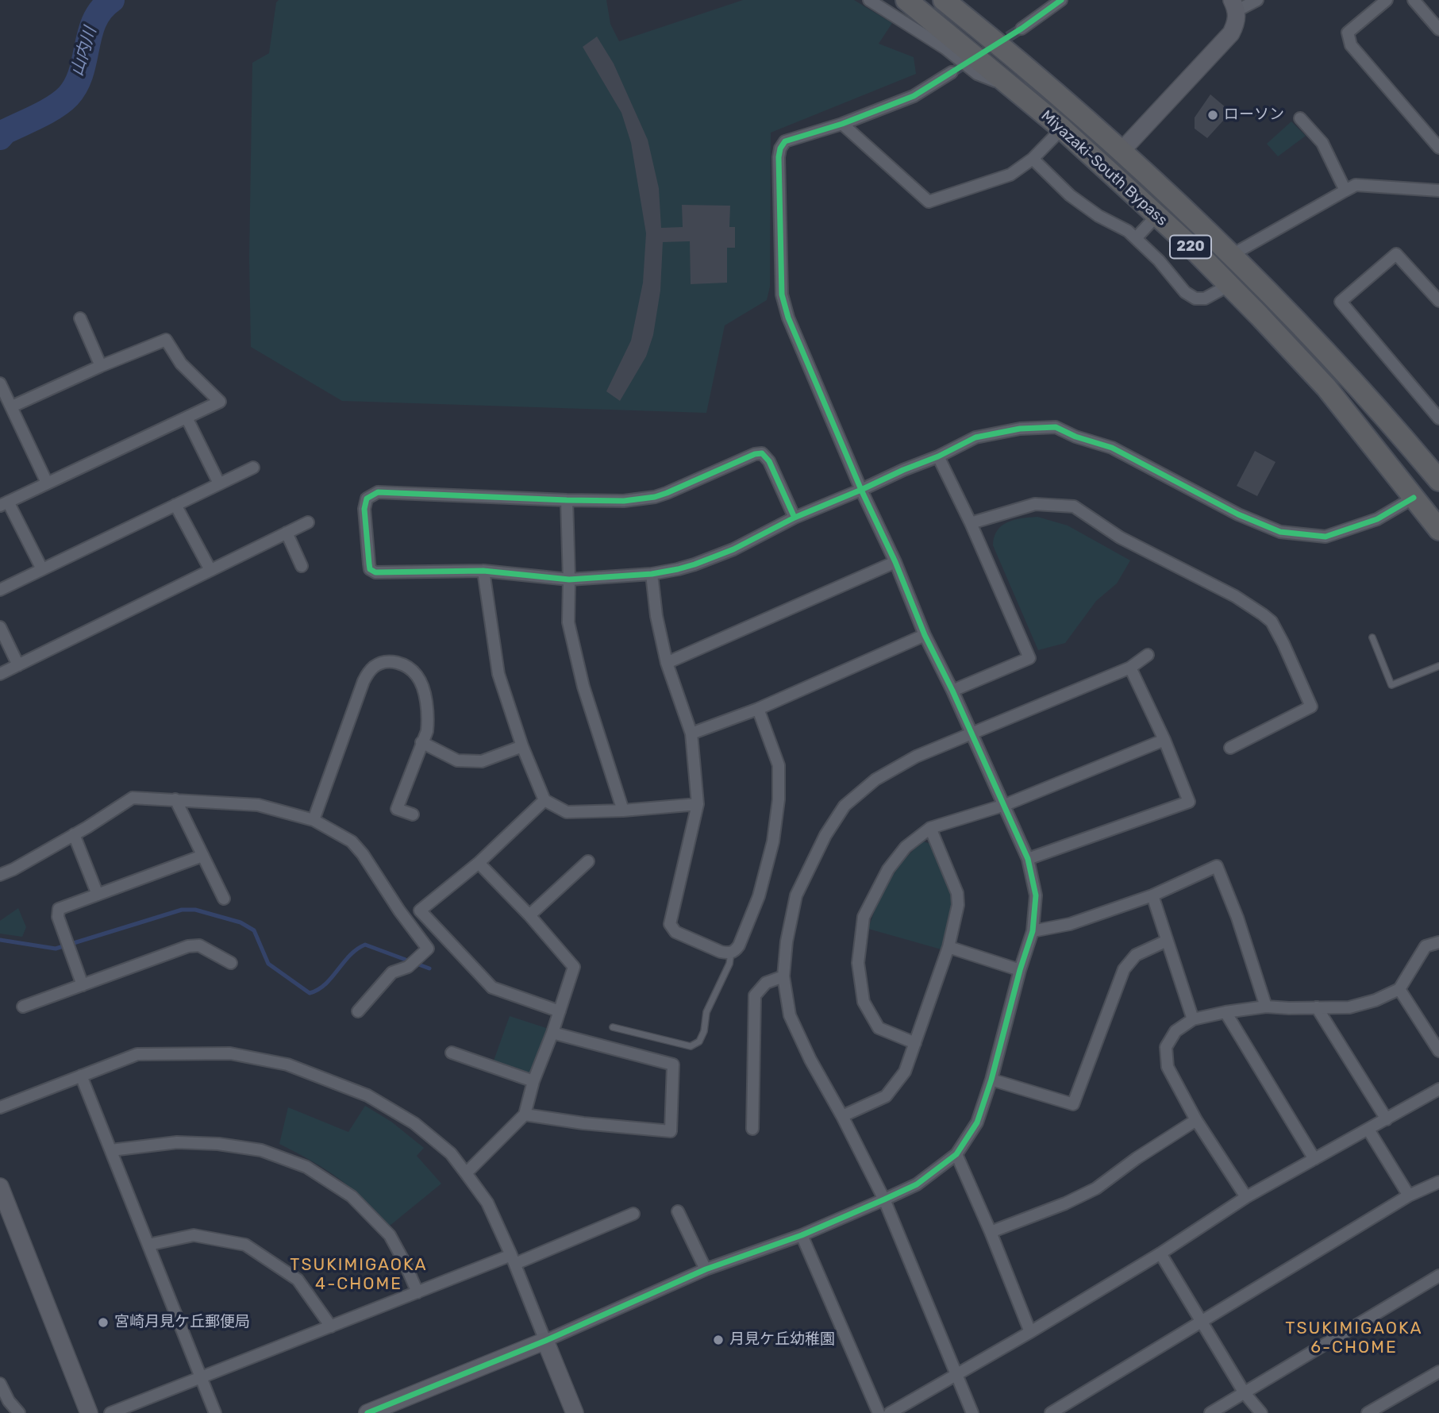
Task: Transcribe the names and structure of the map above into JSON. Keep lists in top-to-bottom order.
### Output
{
  "streets": {
    "highway": ["Miyazaki-South Bypass", "220"]
  },
  "districts": ["TSUKIMIGAOKA 4-CHOME", "TSUKIMIGAOKA 6-CHOME"],
  "water": ["山内川"],
  "places": ["ローソン", "宮崎月見ケ丘郵便局", "月見ケ丘幼稚園"]
}
